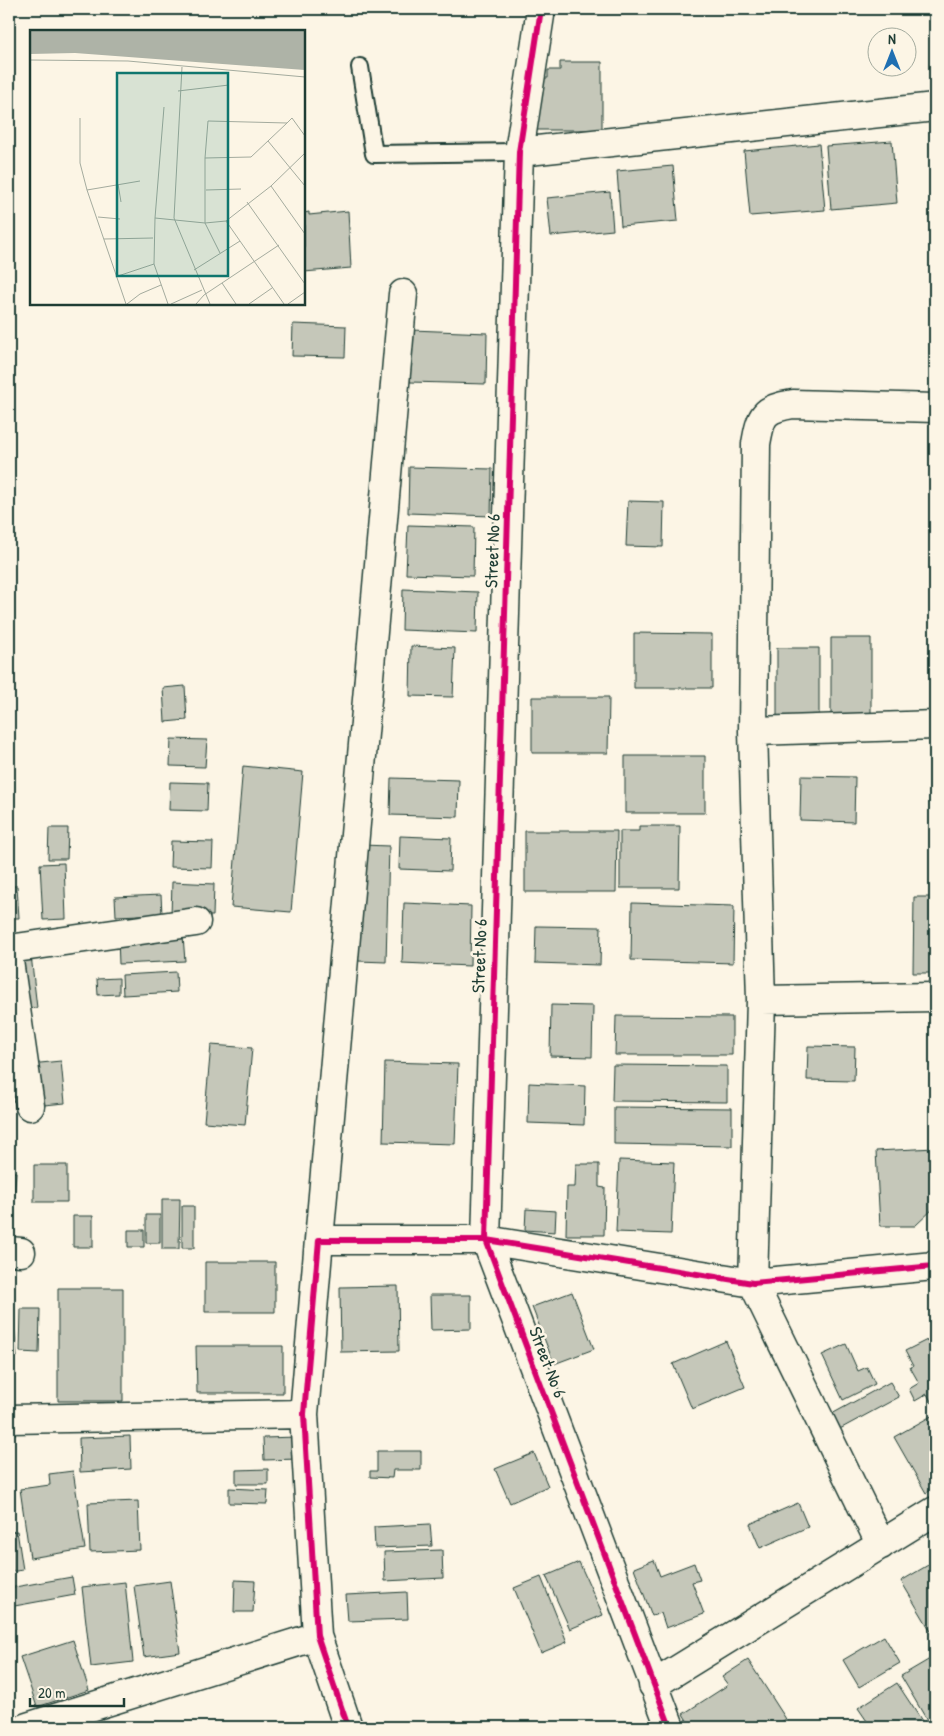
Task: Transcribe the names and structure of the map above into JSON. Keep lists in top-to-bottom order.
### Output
{
  "streets": {
    "street": ["Street No 6"]
  },
  "scale_bar": "20 m",
  "north": "top"
}
